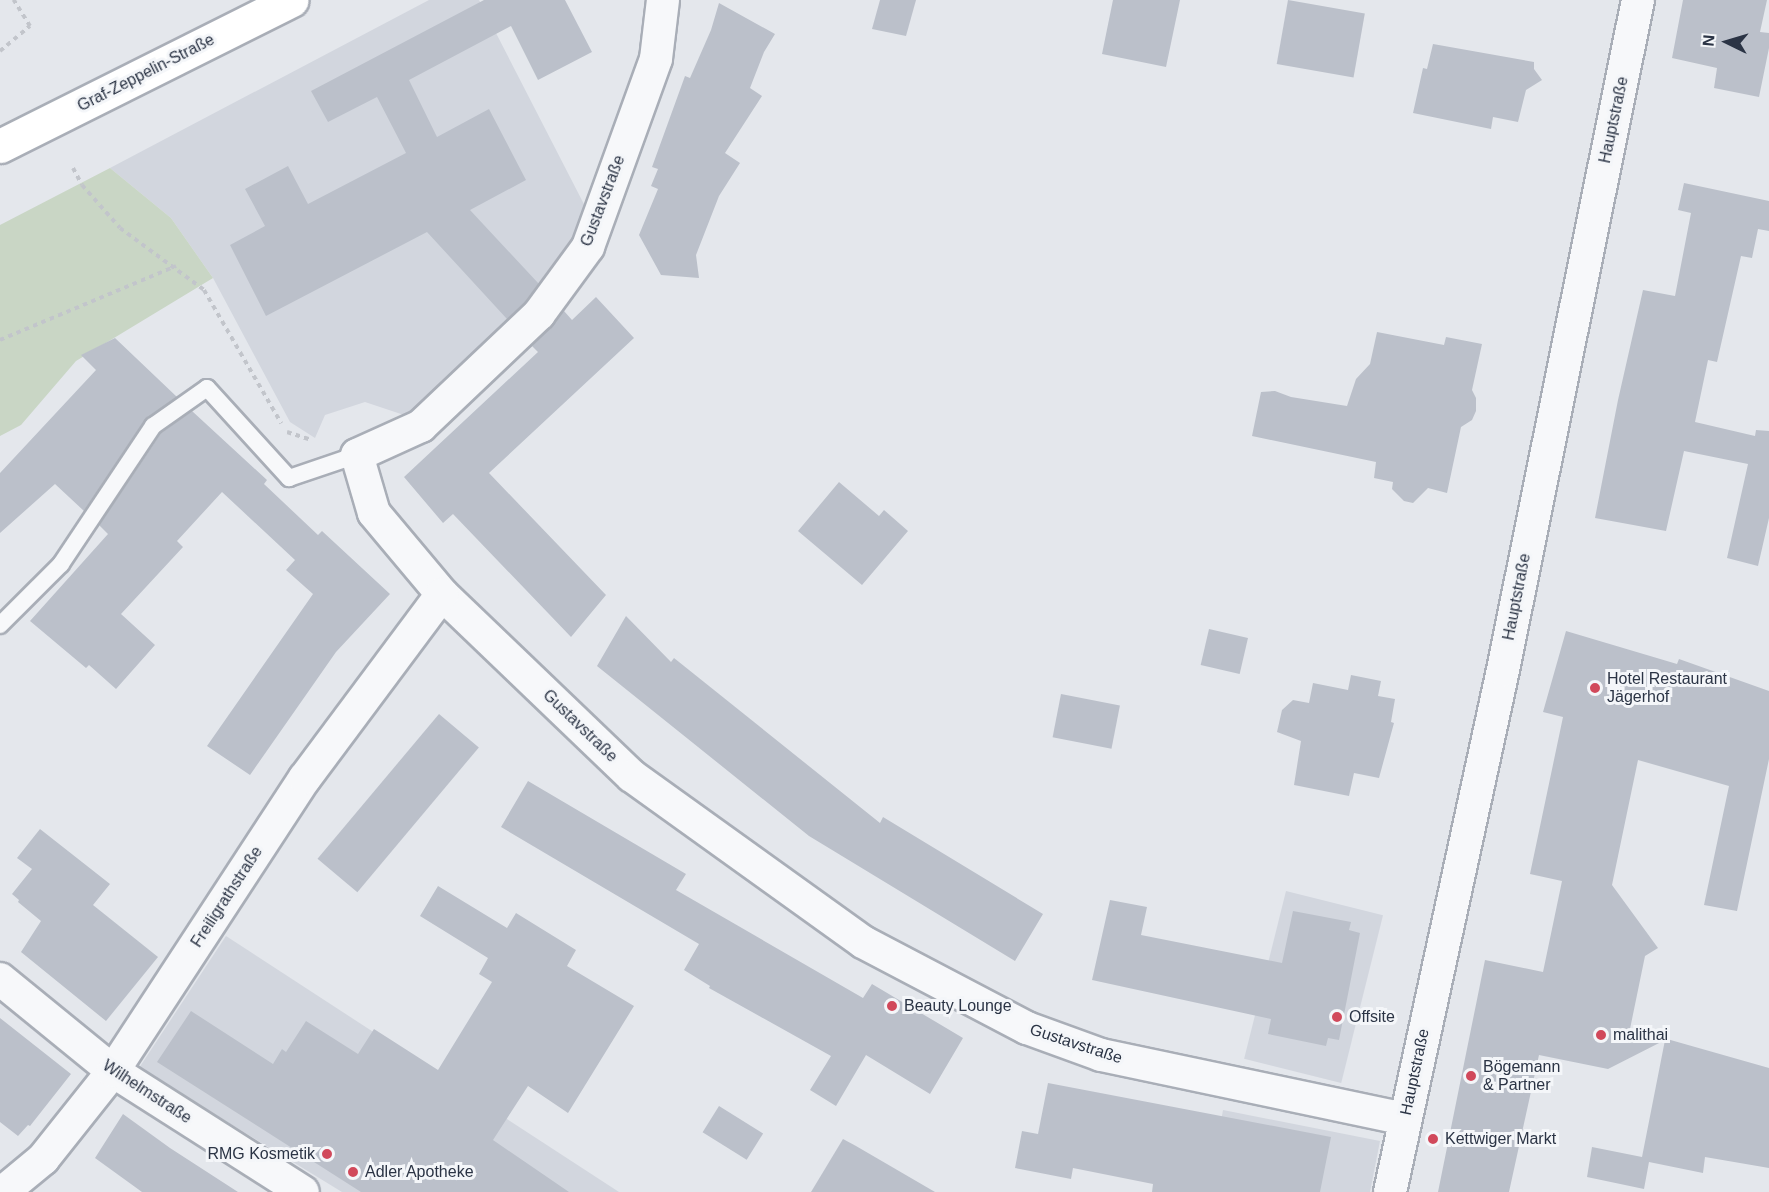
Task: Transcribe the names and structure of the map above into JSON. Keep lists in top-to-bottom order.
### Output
{
  "streets": {
    "main road": ["Graf-Zeppelin-Straße"],
    "street": [
      "Hauptstraße",
      "Gustavstraße",
      "Freiligrathstraße",
      "Wilhelmstraße"
    ]
  },
  "crossings": [
    ["Hauptstraße", "Gustavstraße"],
    ["Gustavstraße", "Freiligrathstraße"],
    ["Freiligrathstraße", "Wilhelmstraße"]
  ],
  "places": [
    "Hotel Restaurant Jägerhof",
    "Beauty Lounge",
    "Offsite",
    "malithai",
    "Bögemann & Partner",
    "Kettwiger Markt",
    "RMG Kosmetik",
    "Adler Apotheke"
  ],
  "north": "left"
}
